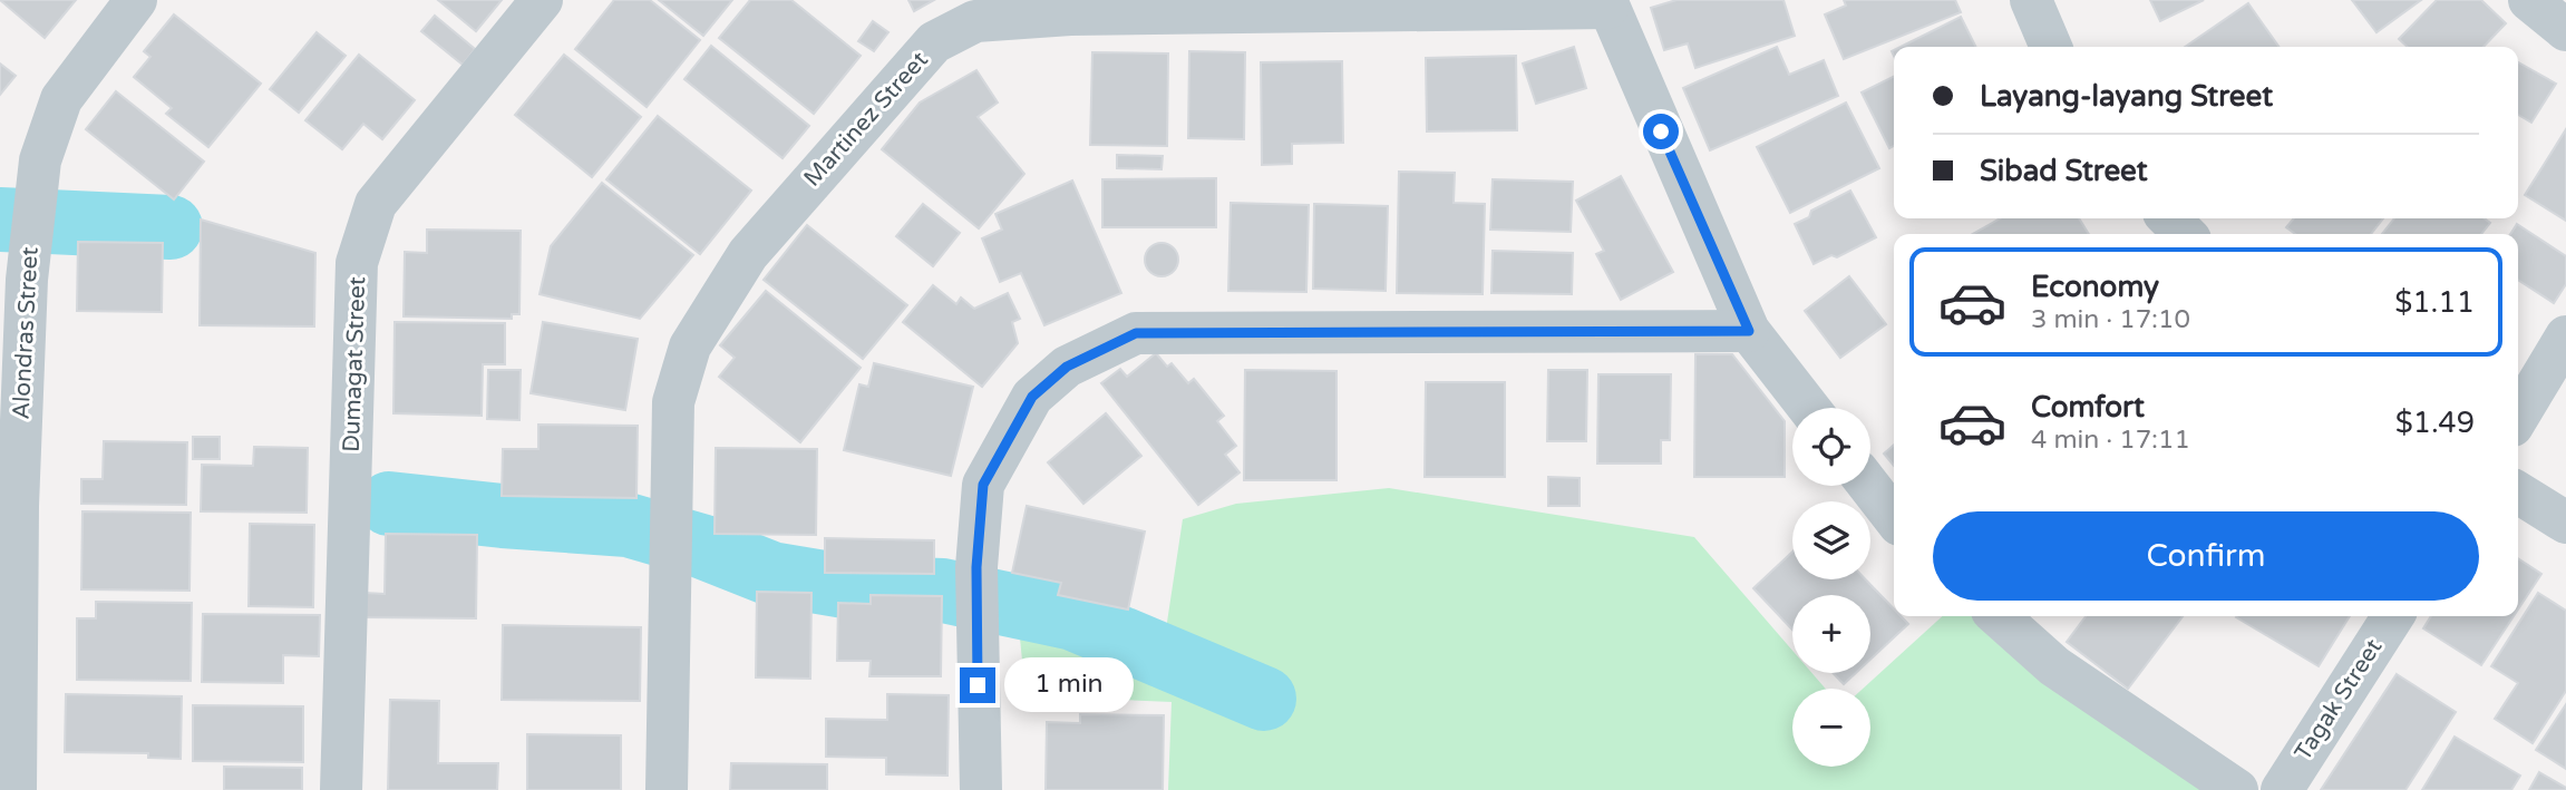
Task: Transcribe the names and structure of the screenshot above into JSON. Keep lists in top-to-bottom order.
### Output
{
  "streets": {
    "street": [
      "Martinez Street",
      "Alondras Street",
      "Dumagat Street",
      "Tagak Street"
    ]
  },
  "page": {
    "banner": ["Layang-layang Street", "Sibad Street"],
    "list": [
      {
        "name": "Economy",
        "note": "3 min · 17:10",
        "value": "$1.11"
      },
      {
        "name": "Comfort",
        "note": "4 min · 17:11",
        "value": "$1.49"
      }
    ],
    "map_buttons": ["+", "−"],
    "buttons": "Confirm",
    "bubble": "1 min"
  }
}
